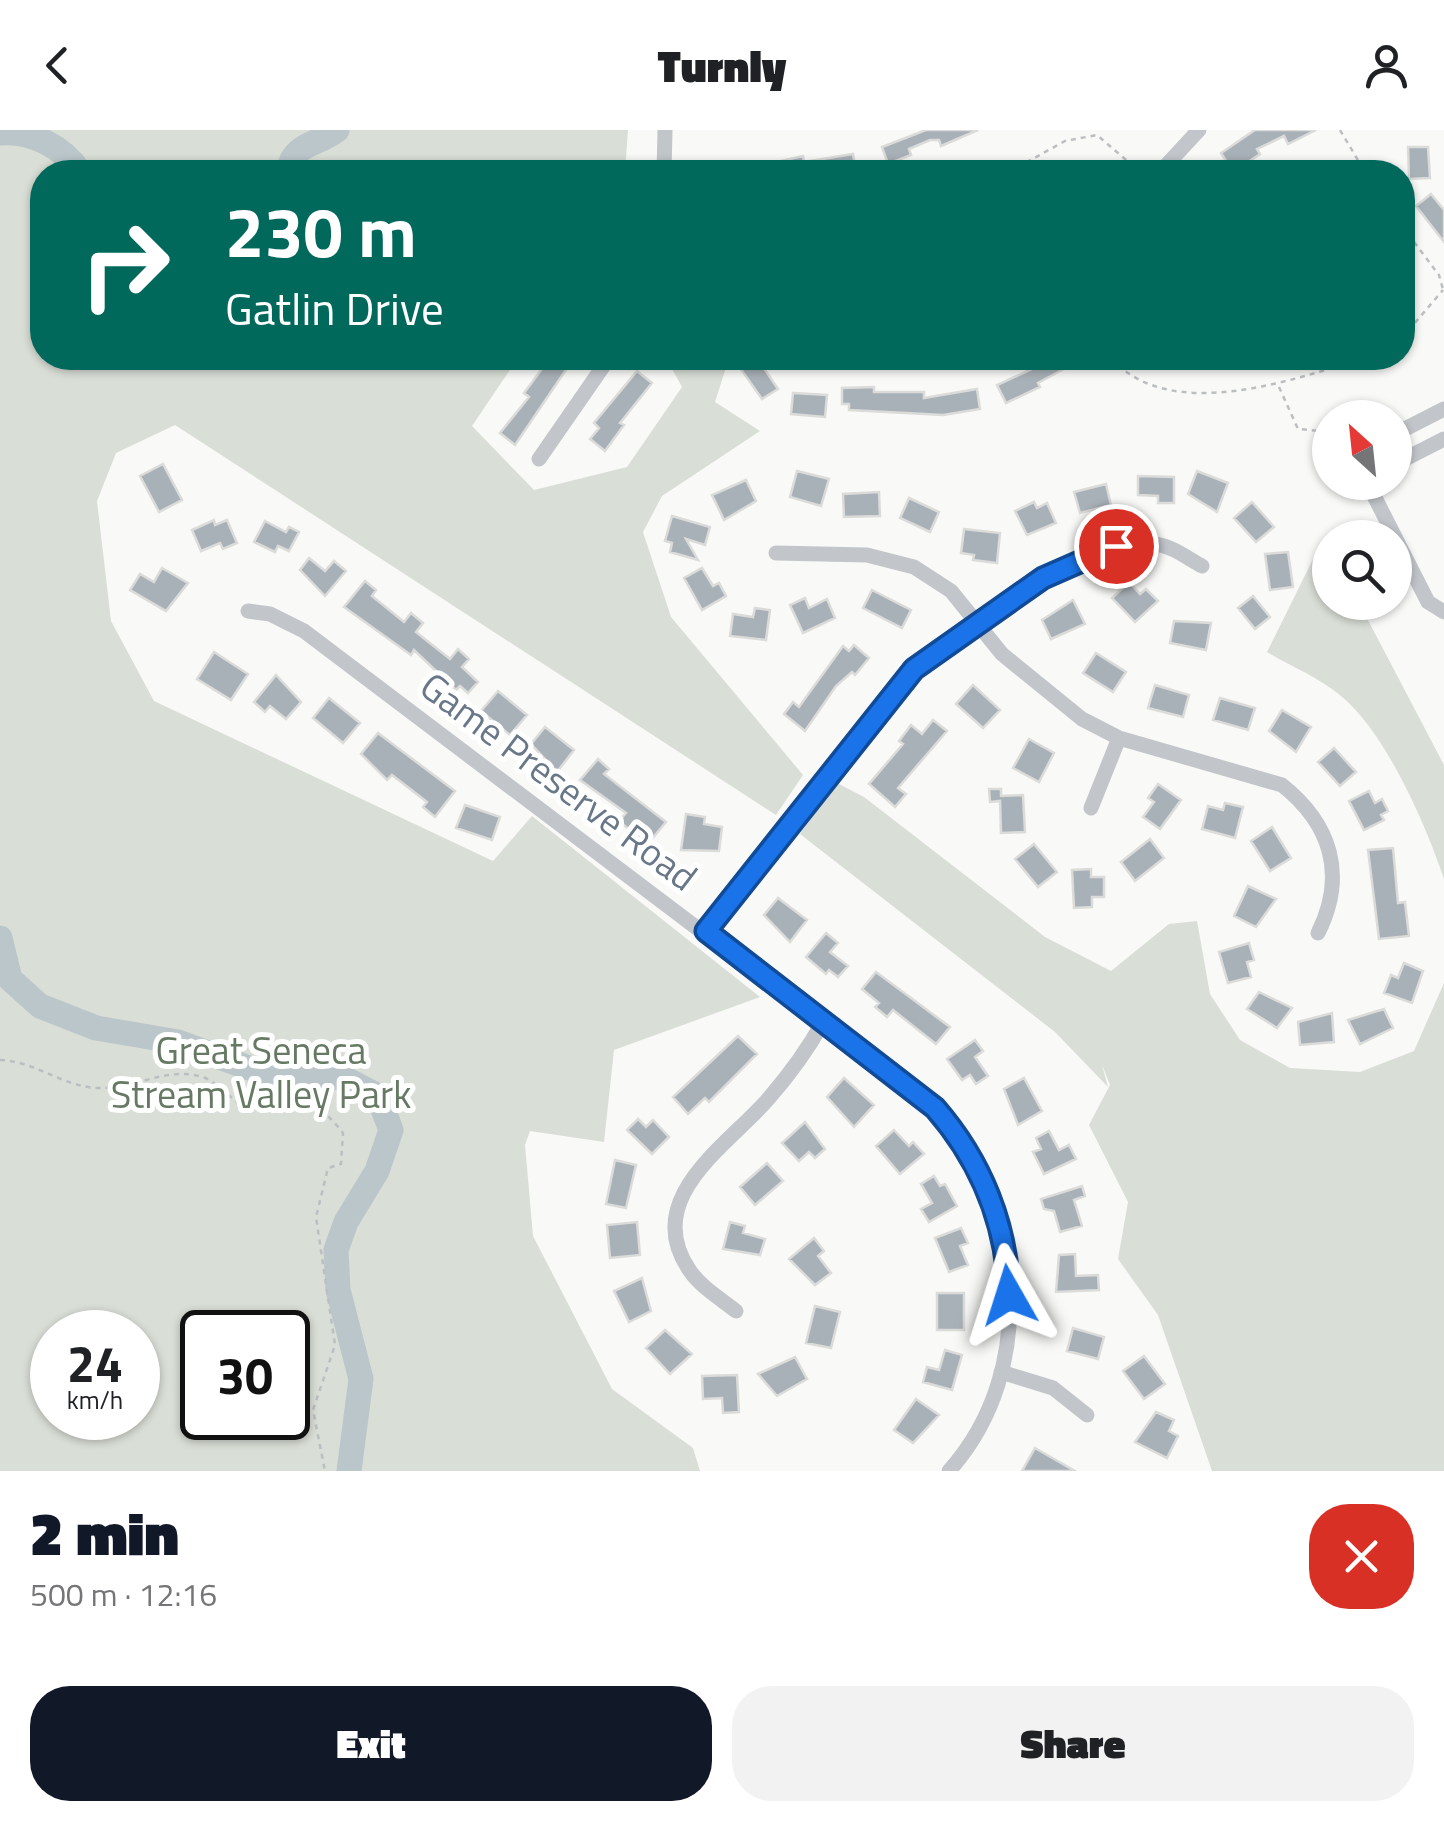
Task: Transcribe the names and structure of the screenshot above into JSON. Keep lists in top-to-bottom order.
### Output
{
  "streets": {
    "street": ["Game Preserve Road"]
  },
  "parks": ["Great Seneca Stream Valley Park"],
  "north": "top left",
  "page": {
    "header": "Turnly",
    "turn": ["230 m", "Gatlin Drive"],
    "speed": "24 km/h",
    "limit": "30",
    "heading": ["2 min", "500 m · 12:16"],
    "buttons": ["Exit", "Share"]
  }
}
